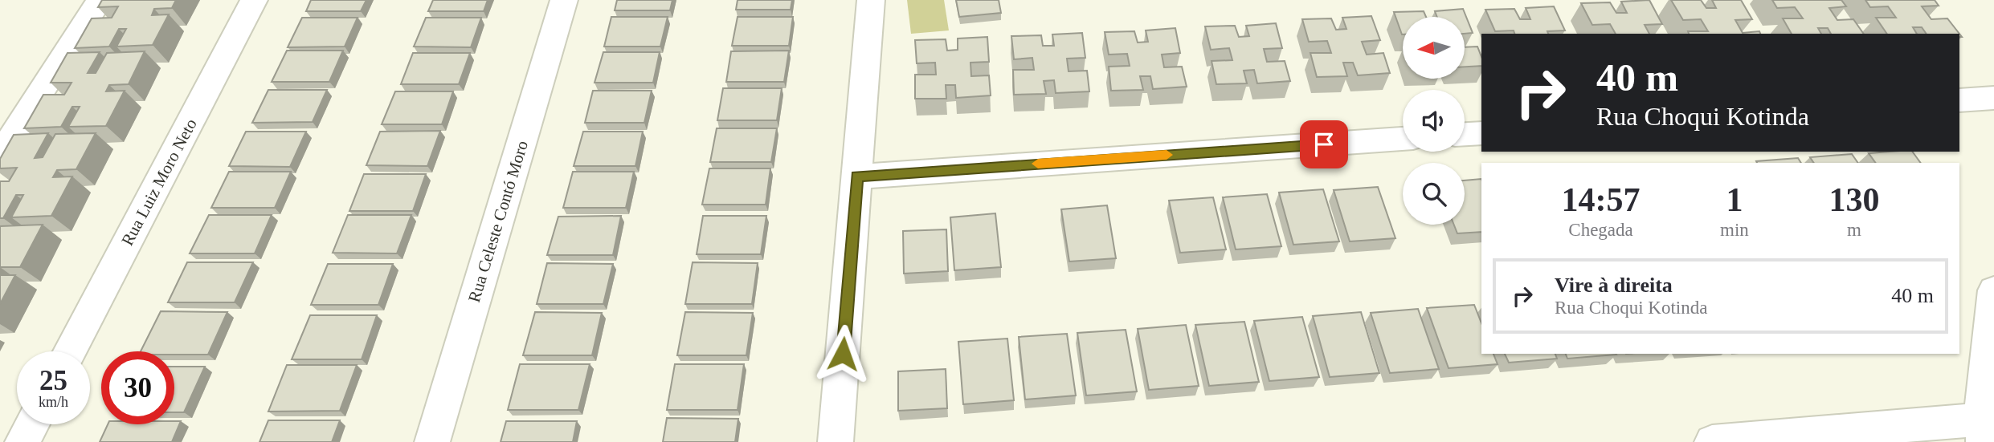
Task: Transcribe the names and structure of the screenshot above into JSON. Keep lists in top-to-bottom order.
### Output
{
  "streets": {
    "street": ["Rua Luiz Moro Neto", "Rua Celeste Contó Moro"]
  },
  "north": "left",
  "page": {
    "turn": ["40 m", "Rua Choqui Kotinda"],
    "eta": [
      "14:57",
      "Chegada",
      "1",
      "min",
      "130",
      "m"
    ],
    "list": [
      {
        "name": "Vire à direita",
        "note": "Rua Choqui Kotinda",
        "value": "40 m"
      }
    ],
    "speed": "25 km/h",
    "limit": "30"
  }
}
